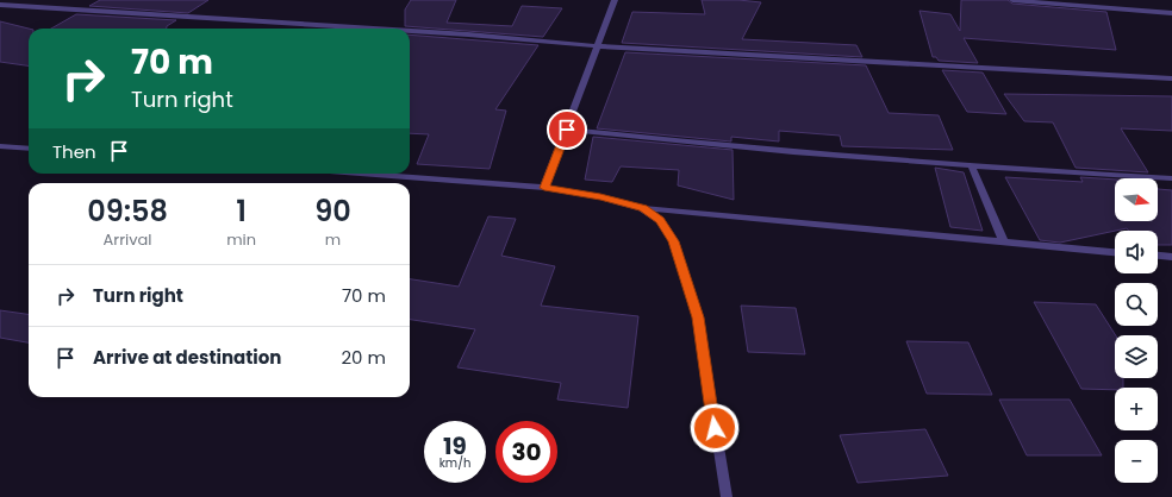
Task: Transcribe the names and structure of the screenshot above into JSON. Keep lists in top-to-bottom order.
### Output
{
  "north": "right",
  "page": {
    "turn": ["70 m", "Turn right"],
    "then": "Then",
    "map_buttons": ["+", "−"],
    "eta": [
      "09:58",
      "Arrival",
      "1",
      "min",
      "90",
      "m"
    ],
    "list": [
      {
        "name": "Turn right",
        "value": "70 m"
      },
      {
        "name": "Arrive at destination",
        "value": "20 m"
      }
    ],
    "speed": "19 km/h",
    "limit": "30"
  }
}
